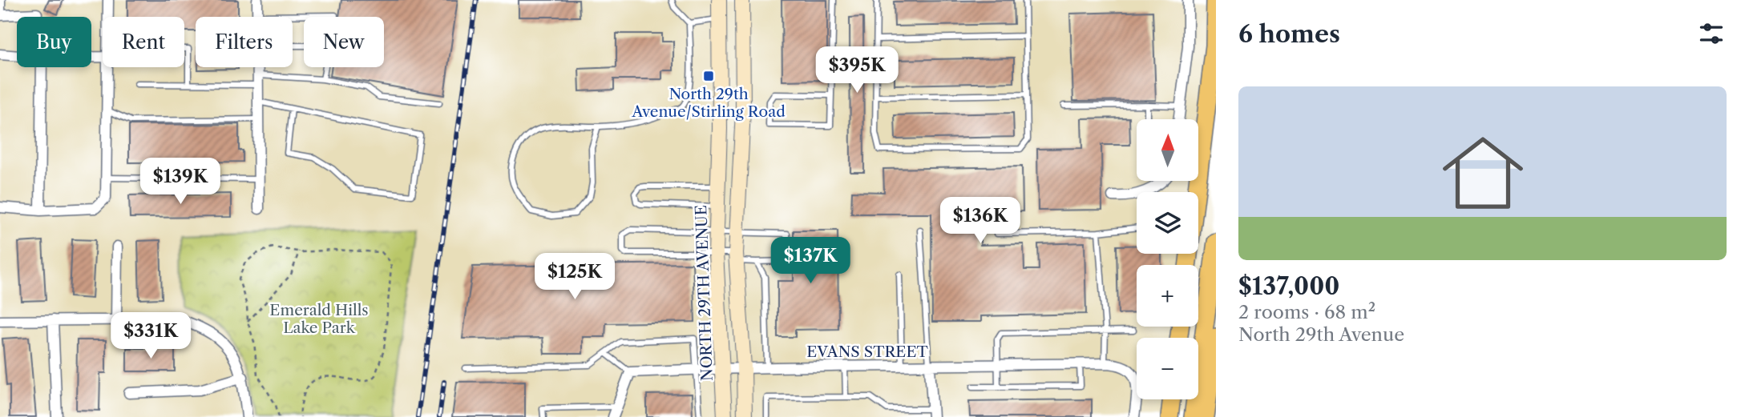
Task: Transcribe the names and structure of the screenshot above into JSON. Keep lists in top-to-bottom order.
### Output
{
  "streets": {
    "street": ["NORTH 29TH AVENUE", "EVANS STREET"]
  },
  "crossings": [
    ["NORTH 29TH AVENUE", "EVANS STREET"]
  ],
  "parks": ["Emerald Hills Lake Park"],
  "places": {
    "transit": ["North 29th Avenue/Stirling Road"]
  },
  "north": "top",
  "page": {
    "heading": "6 homes",
    "chip": [
      "Buy",
      "Rent",
      "Filters",
      "New"
    ],
    "price": [
      "$395K",
      "$139K",
      "$136K",
      "$137K",
      "$125K",
      "$331K"
    ],
    "list": [
      {
        "name": "$137,000",
        "note": "2 rooms · 68 m² · North 29th Avenue"
      }
    ],
    "map_buttons": ["+", "−"]
  }
}
